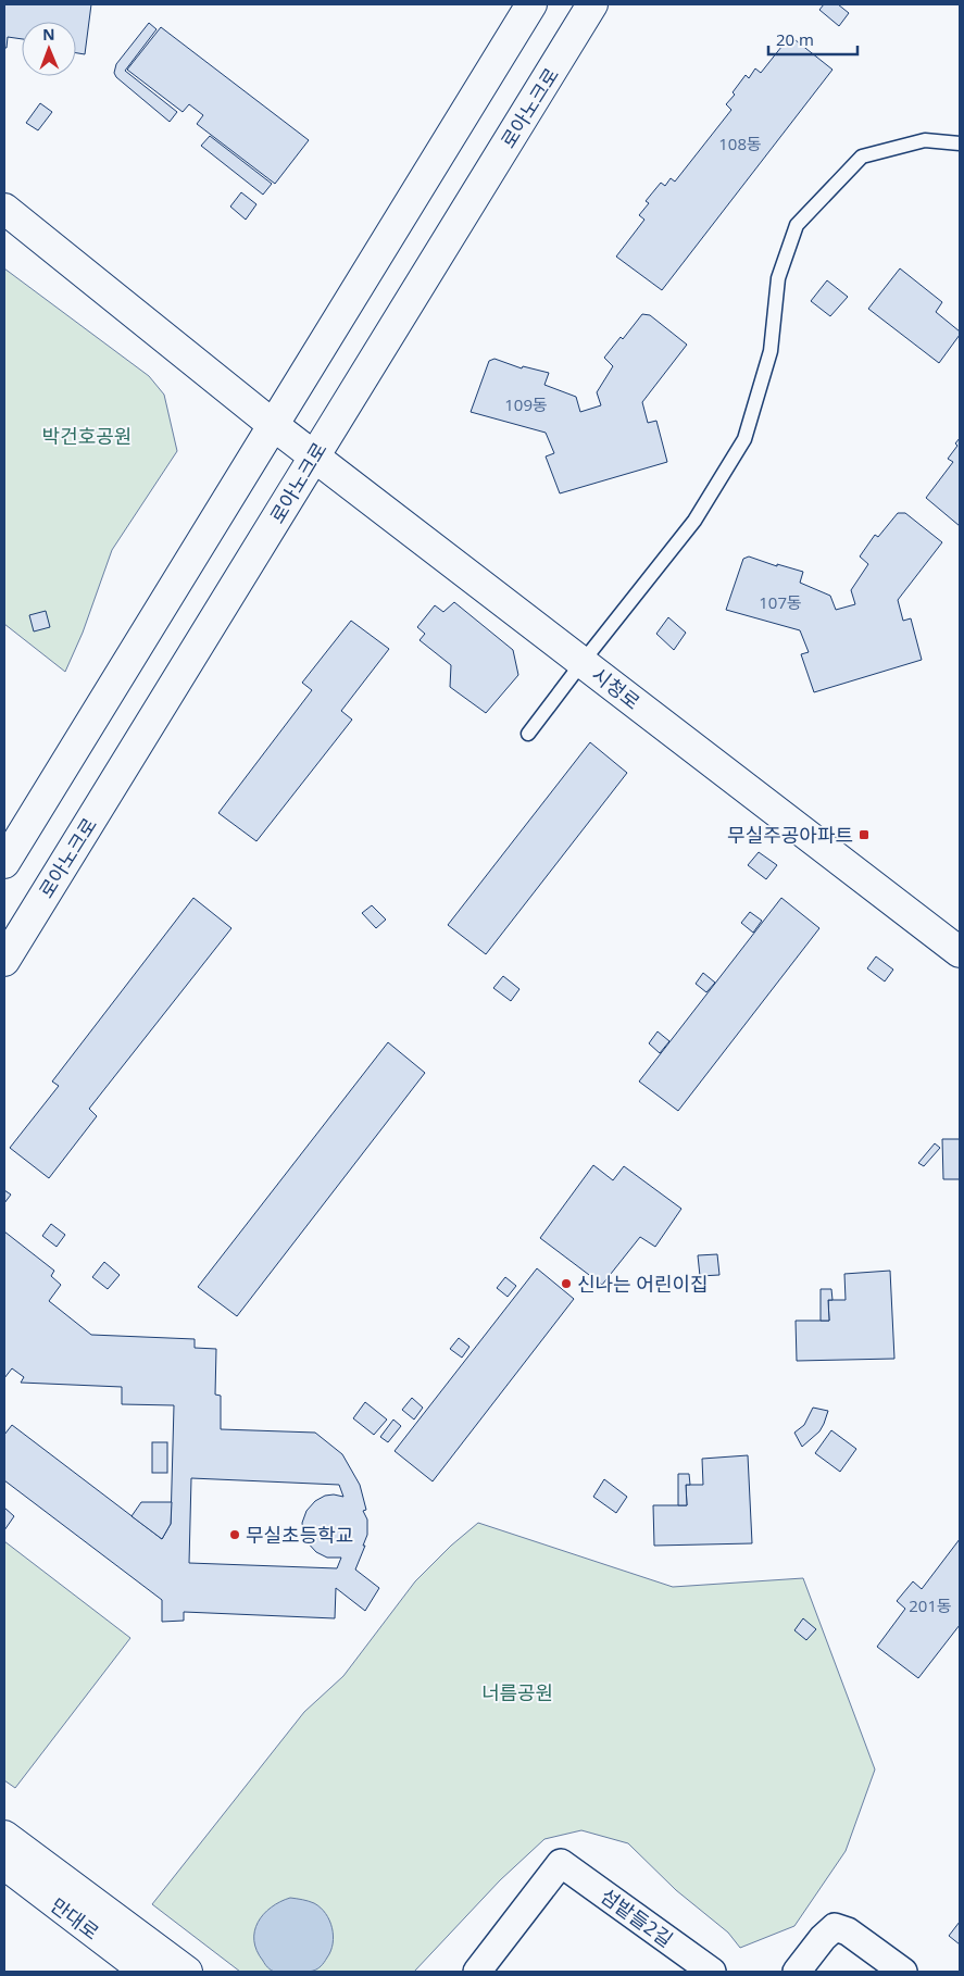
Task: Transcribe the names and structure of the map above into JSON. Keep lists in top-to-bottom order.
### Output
{
  "streets": {
    "street": [
      "로아노크로",
      "시청로",
      "섬밭들2길",
      "만대로"
    ]
  },
  "crossings": [
    ["로아노크로", "시청로"]
  ],
  "parks": ["박건호공원", "너름공원"],
  "places": {
    "transit": ["무실주공아파트"],
    "other": ["신나는 어린이집", "무실초등학교"]
  },
  "house_numbers": [
    "108동",
    "109동",
    "107동",
    "201동"
  ],
  "scale_bar": "20 m",
  "north": "top"
}
